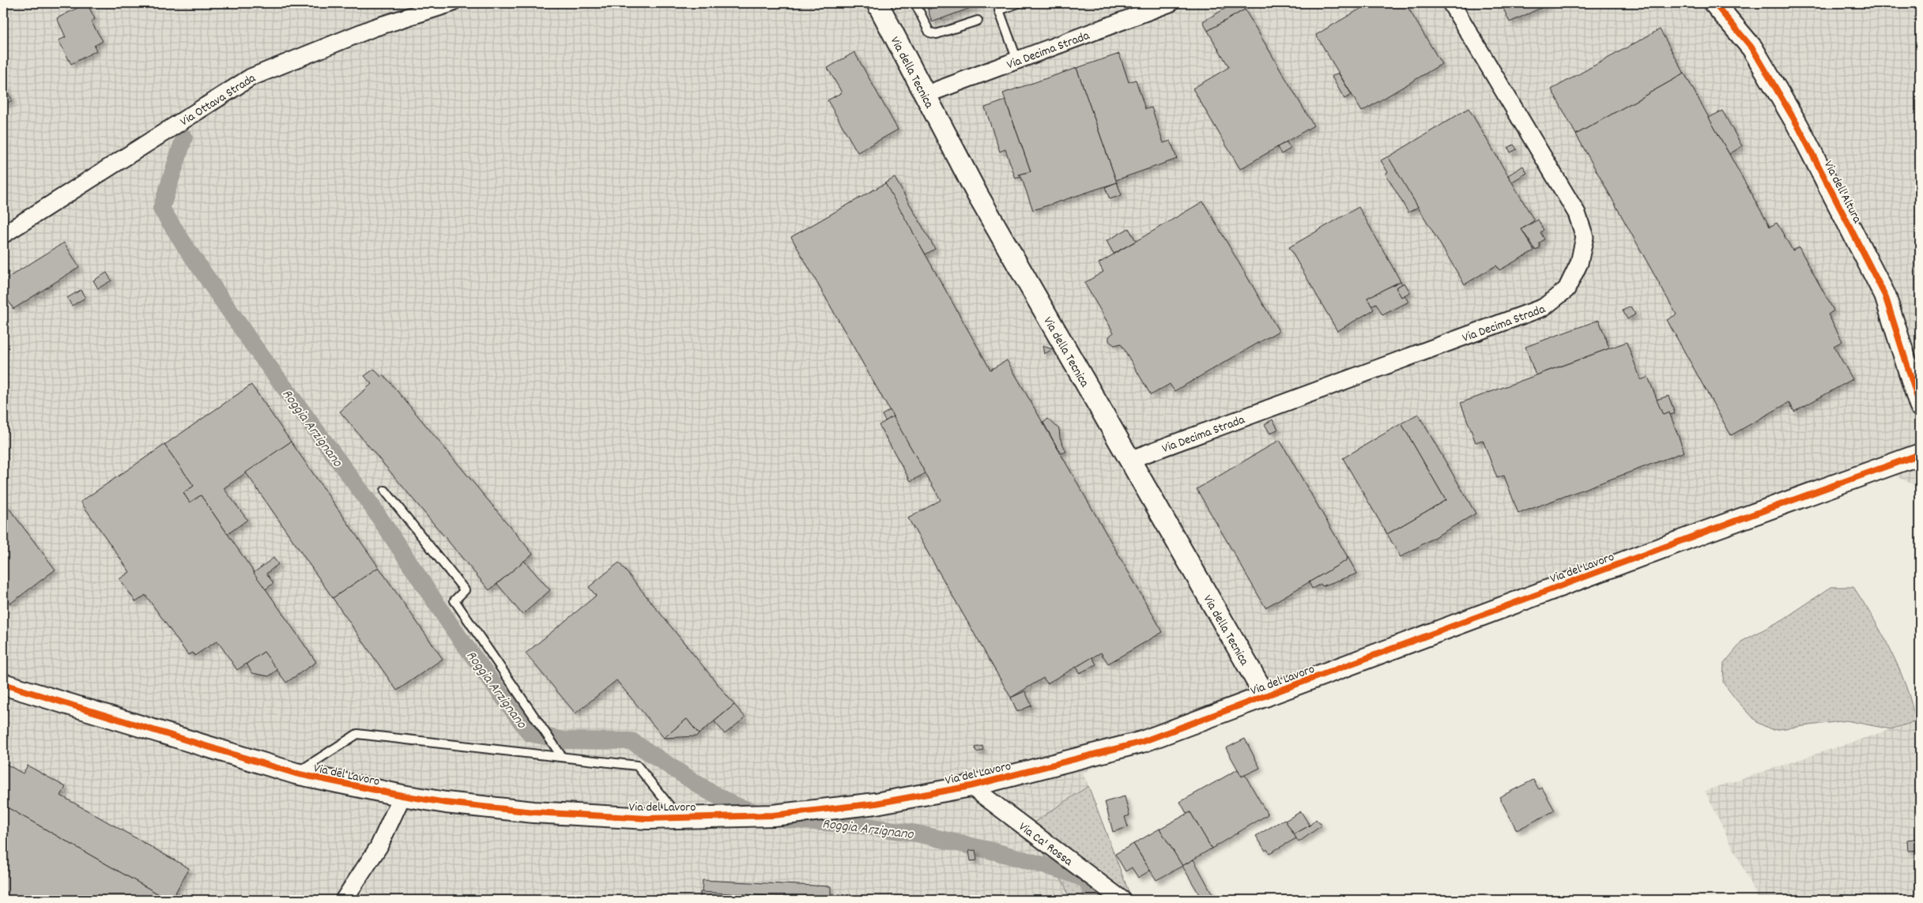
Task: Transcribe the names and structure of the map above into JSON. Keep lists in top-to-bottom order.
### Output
{
  "streets": {
    "street": [
      "Via Decima Strada",
      "Via della Tecnica",
      "Via Ottava Strada",
      "Via dell'Altura",
      "Via del Lavoro",
      "Via Ca' Rossa"
    ]
  },
  "crossings": [
    ["Via Decima Strada", "Via della Tecnica"],
    ["Via della Tecnica", "Via del Lavoro"],
    ["Via del Lavoro", "Via Ca' Rossa"]
  ],
  "water": ["Roggia Arzignano"]
}
